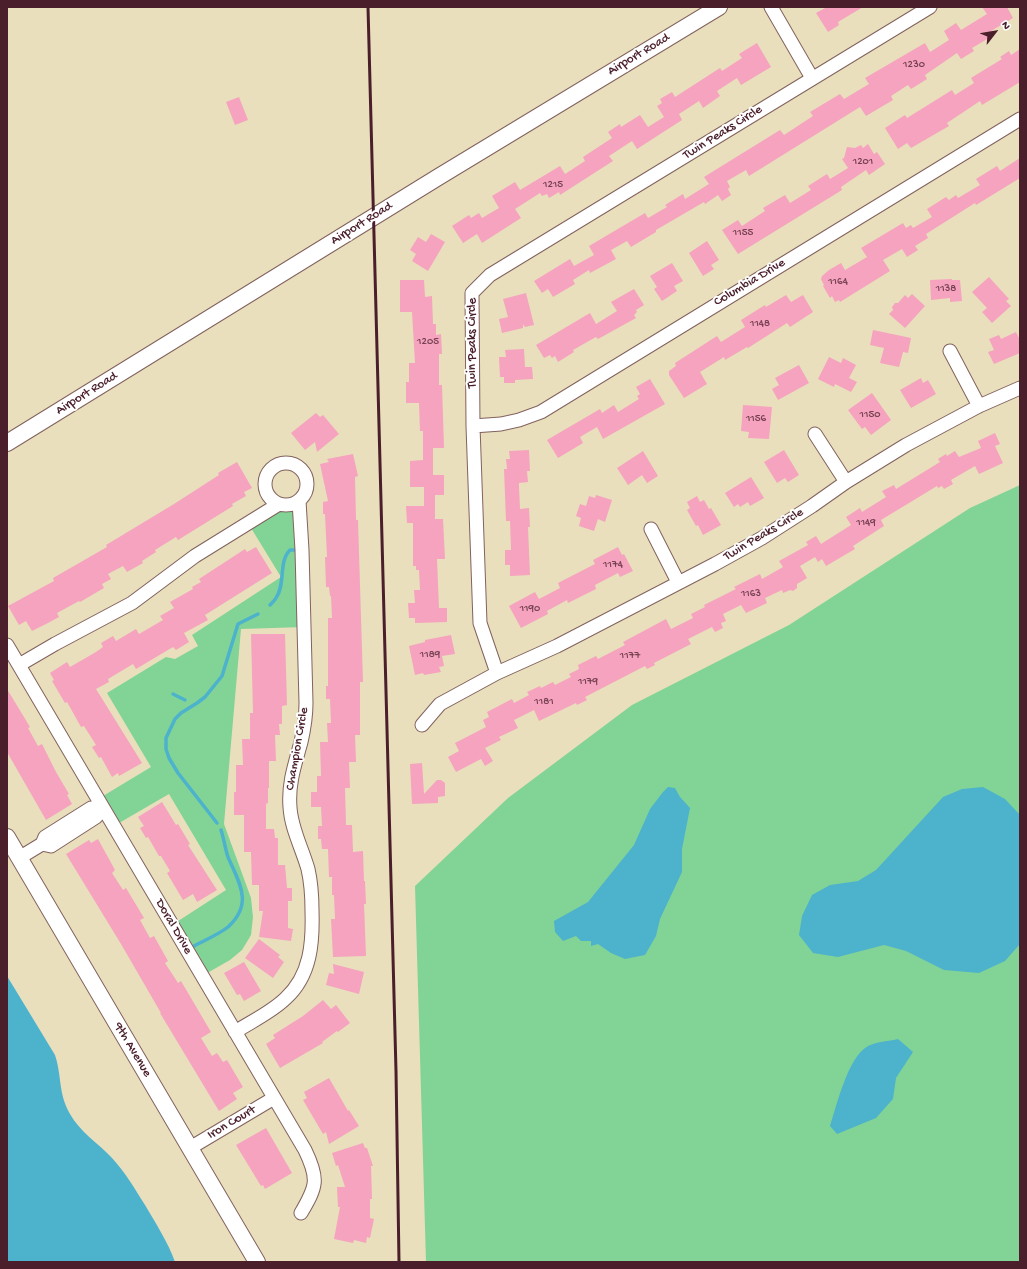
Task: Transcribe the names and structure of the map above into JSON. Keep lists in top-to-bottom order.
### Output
{
  "streets": {
    "main road": ["Airport Road", "9th Avenue"],
    "street": [
      "Twin Peaks Circle",
      "Columbia Drive",
      "Champion Circle",
      "Doral Drive",
      "Iron Court"
    ]
  },
  "crossings": [
    ["Twin Peaks Circle", "Columbia Drive"],
    ["Champion Circle", "Doral Drive"],
    ["Doral Drive", "Iron Court"],
    ["9th Avenue", "Iron Court"]
  ],
  "house_numbers": [
    "1230",
    "1201",
    "1215",
    "1155",
    "1164",
    "1138",
    "1148",
    "1205",
    "1150",
    "1156",
    "1149",
    "1174",
    "1163",
    "1190",
    "1189",
    "1177",
    "1179",
    "1181"
  ],
  "north": "top right"
}
